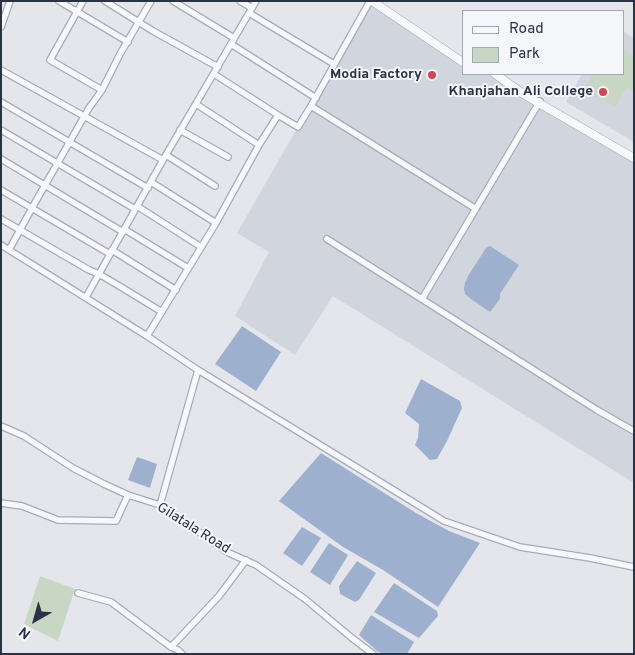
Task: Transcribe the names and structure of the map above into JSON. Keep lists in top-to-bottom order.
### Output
{
  "streets": {
    "street": ["Gilatala Road"]
  },
  "places": ["Modia Factory", "Khanjahan Ali College"],
  "legend": ["Road", "Park"],
  "north": "bottom left"
}
